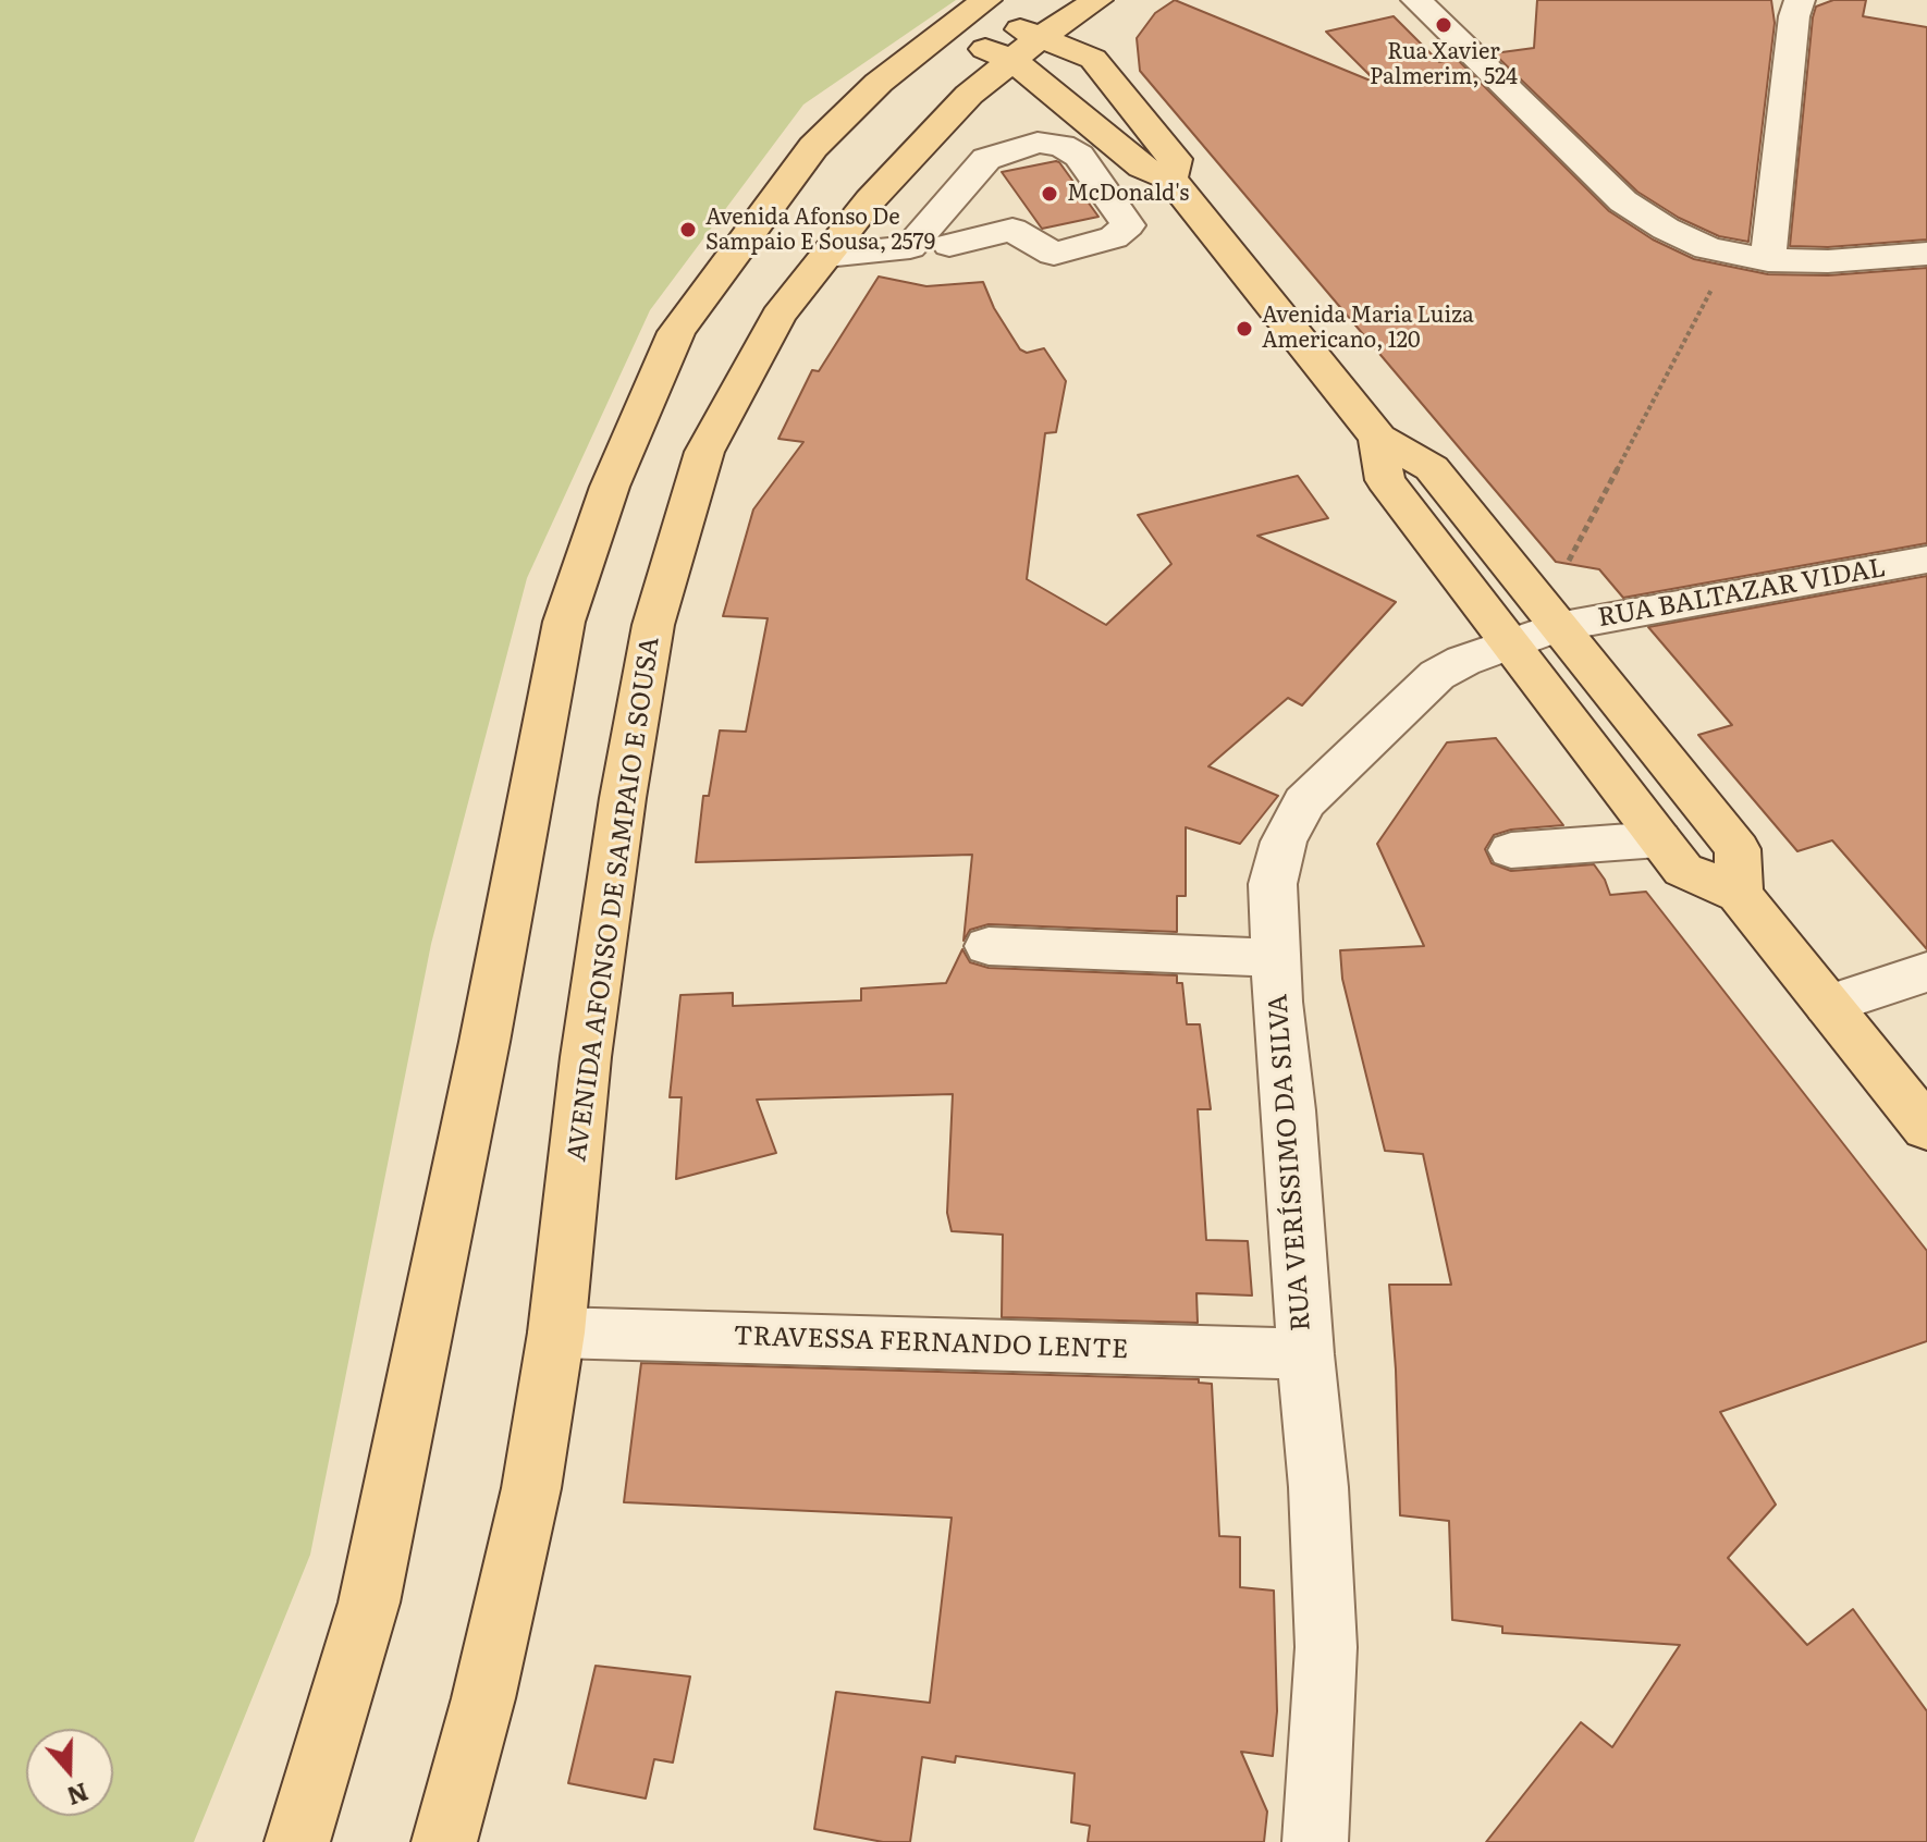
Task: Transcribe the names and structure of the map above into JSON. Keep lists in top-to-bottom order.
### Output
{
  "streets": {
    "main road": ["AVENIDA AFONSO DE SAMPAIO E SOUSA"],
    "street": ["RUA BALTAZAR VIDAL", "RUA VERÍSSIMO DA SILVA", "TRAVESSA FERNANDO LENTE"]
  },
  "crossings": [
    ["RUA BALTAZAR VIDAL", "RUA VERÍSSIMO DA SILVA"],
    ["AVENIDA AFONSO DE SAMPAIO E SOUSA", "TRAVESSA FERNANDO LENTE"],
    ["RUA VERÍSSIMO DA SILVA", "TRAVESSA FERNANDO LENTE"]
  ],
  "places": [
    "Rua Xavier Palmerim, 524",
    "McDonald's",
    "Avenida Afonso De Sampaio E Sousa, 2579",
    "Avenida Maria Luiza Americano, 120"
  ],
  "north": "bottom"
}
